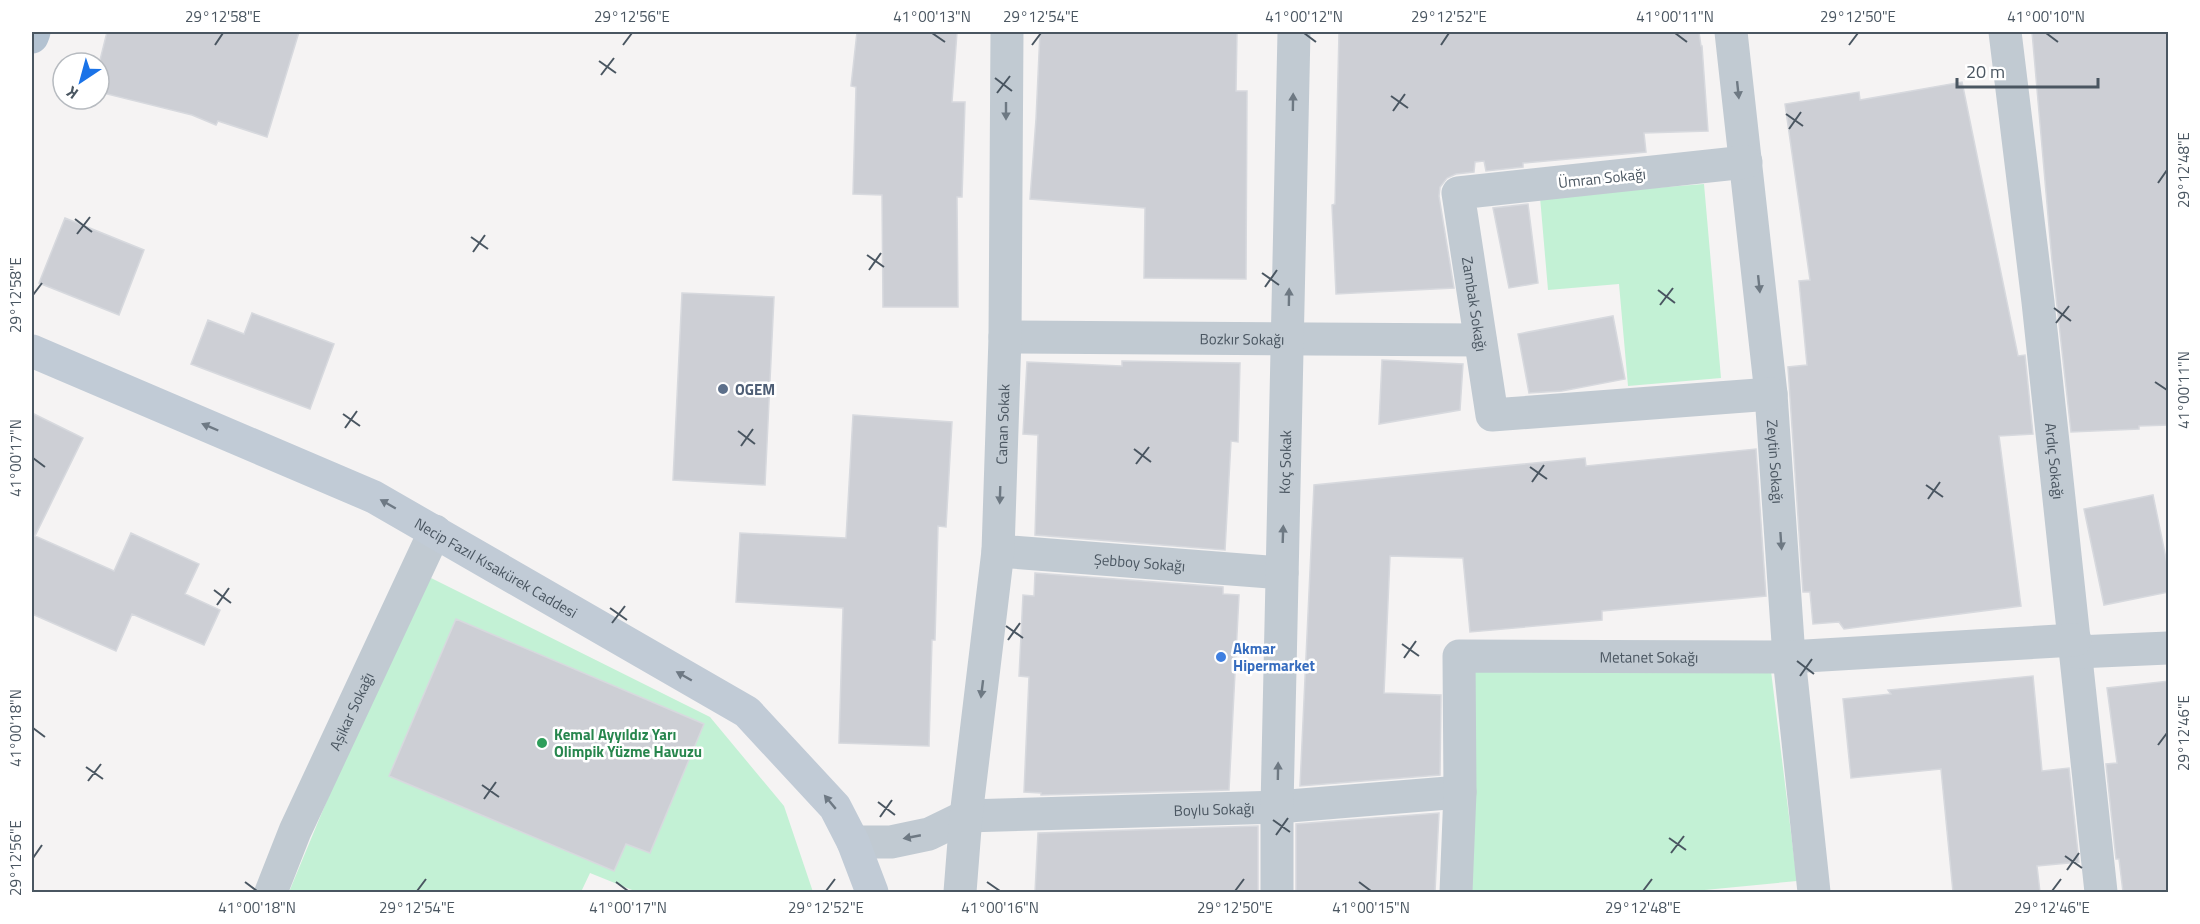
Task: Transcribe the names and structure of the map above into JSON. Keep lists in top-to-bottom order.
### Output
{
  "streets": {
    "main road": ["Necip Fazıl Kısakürek Caddesi"],
    "street": [
      "Ümran Sokağı",
      "Zambak Sokağı",
      "Bozkır Sokağı",
      "Canan Sokak",
      "Koç Sokak",
      "Zeytin Sokağı",
      "Ardıç Sokağı",
      "Şebboy Sokağı",
      "Metanet Sokağı",
      "Aşikar Sokağı",
      "Boylu Sokağı"
    ]
  },
  "crossings": [
    ["Ümran Sokağı", "Zambak Sokağı"],
    ["Ümran Sokağı", "Zeytin Sokağı"],
    ["Zambak Sokağı", "Bozkır Sokağı"],
    ["Zambak Sokağı", "Zeytin Sokağı"],
    ["Bozkır Sokağı", "Canan Sokak"],
    ["Bozkır Sokağı", "Koç Sokak"],
    ["Canan Sokak", "Şebboy Sokağı"],
    ["Canan Sokak", "Boylu Sokağı"],
    ["Koç Sokak", "Şebboy Sokağı"],
    ["Koç Sokak", "Boylu Sokağı"],
    ["Zeytin Sokağı", "Metanet Sokağı"],
    ["Ardıç Sokağı", "Metanet Sokağı"],
    ["Necip Fazıl Kısakürek Caddesi", "Aşikar Sokağı"],
    ["Metanet Sokağı", "Boylu Sokağı"]
  ],
  "one_way": [
    "Canan Sokak",
    "Koç Sokak",
    "Zeytin Sokağı",
    "Necip Fazıl Kısakürek Caddesi"
  ],
  "places": ["OGEM", "Akmar Hipermarket", "Kemal Ayyıldız Yarı Olimpik Yüzme Havuzu"],
  "scale_bar": "20 m",
  "north": "bottom left",
  "coordinates": [
    "29°12'58\"E",
    "29°12'56\"E",
    "41°00'13\"N",
    "29°12'54\"E",
    "41°00'12\"N",
    "29°12'52\"E",
    "41°00'11\"N",
    "29°12'50\"E",
    "41°00'10\"N",
    "29°12'48\"E",
    "41°00'17\"N",
    "41°00'18\"N",
    "29°12'46\"E",
    "41°00'16\"N",
    "41°00'15\"N"
  ]
}
